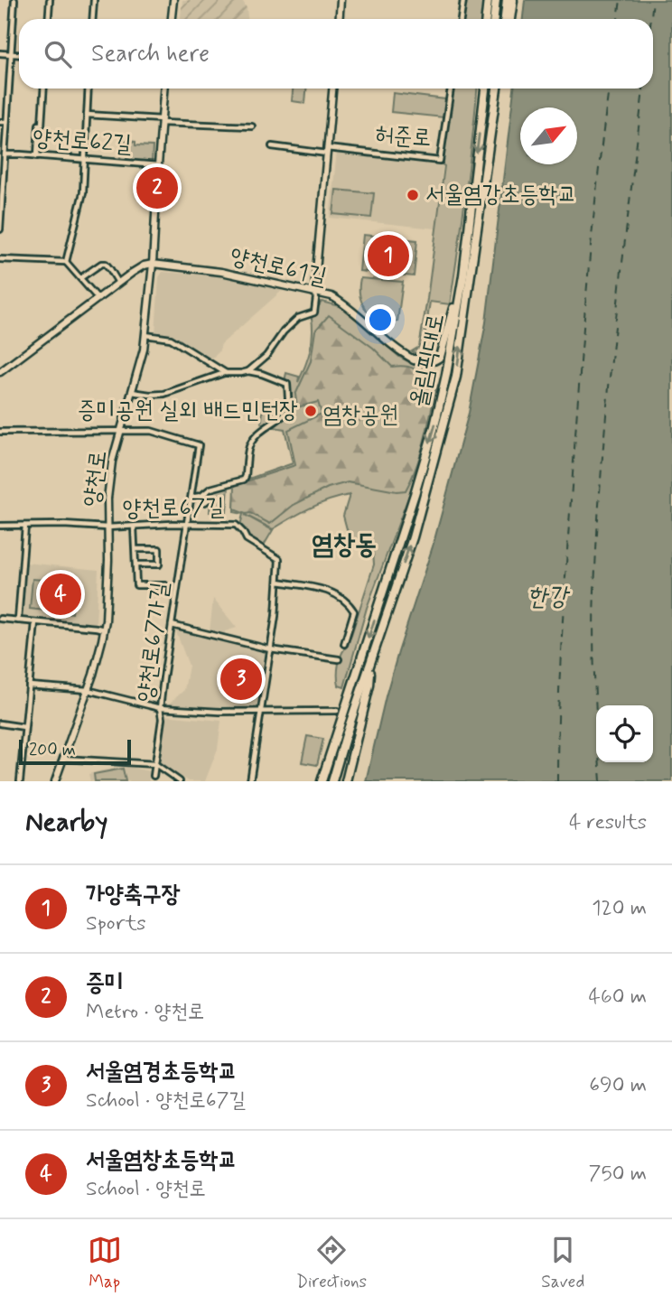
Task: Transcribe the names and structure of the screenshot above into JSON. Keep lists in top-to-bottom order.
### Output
{
  "streets": {
    "highway": ["올림픽대로"],
    "main road": ["양천로61길", "양천로"],
    "street": [
      "허준로",
      "양천로62길",
      "양천로67길",
      "양천로67가길"
    ]
  },
  "crossings": [
    ["양천로62길", "양천로"],
    ["양천로61길", "양천로"],
    ["양천로", "양천로67길"],
    ["양천로", "양천로67가길"],
    ["양천로67길", "양천로67가길"]
  ],
  "districts": ["염창동"],
  "water": ["한강"],
  "parks": ["염창공원"],
  "places": ["서울염강초등학교", "증미공원 실외 배드민턴장"],
  "scale_bar": "200 m",
  "north": "top right",
  "page": {
    "search": "Search here",
    "pins": [
      "2",
      "1",
      "4",
      "3"
    ],
    "scale": "200 m",
    "heading": ["Nearby", "4 results"],
    "list": [
      {
        "mark": "1",
        "name": "가양축구장",
        "note": "Sports",
        "value": "120 m"
      },
      {
        "mark": "2",
        "name": "증미",
        "note": "Metro · 양천로",
        "value": "460 m"
      },
      {
        "mark": "3",
        "name": "서울염경초등학교",
        "note": "School · 양천로67길",
        "value": "690 m"
      },
      {
        "mark": "4",
        "name": "서울염창초등학교",
        "note": "School · 양천로",
        "value": "750 m"
      }
    ],
    "nav": ["Map", "Directions", "Saved"]
  }
}
